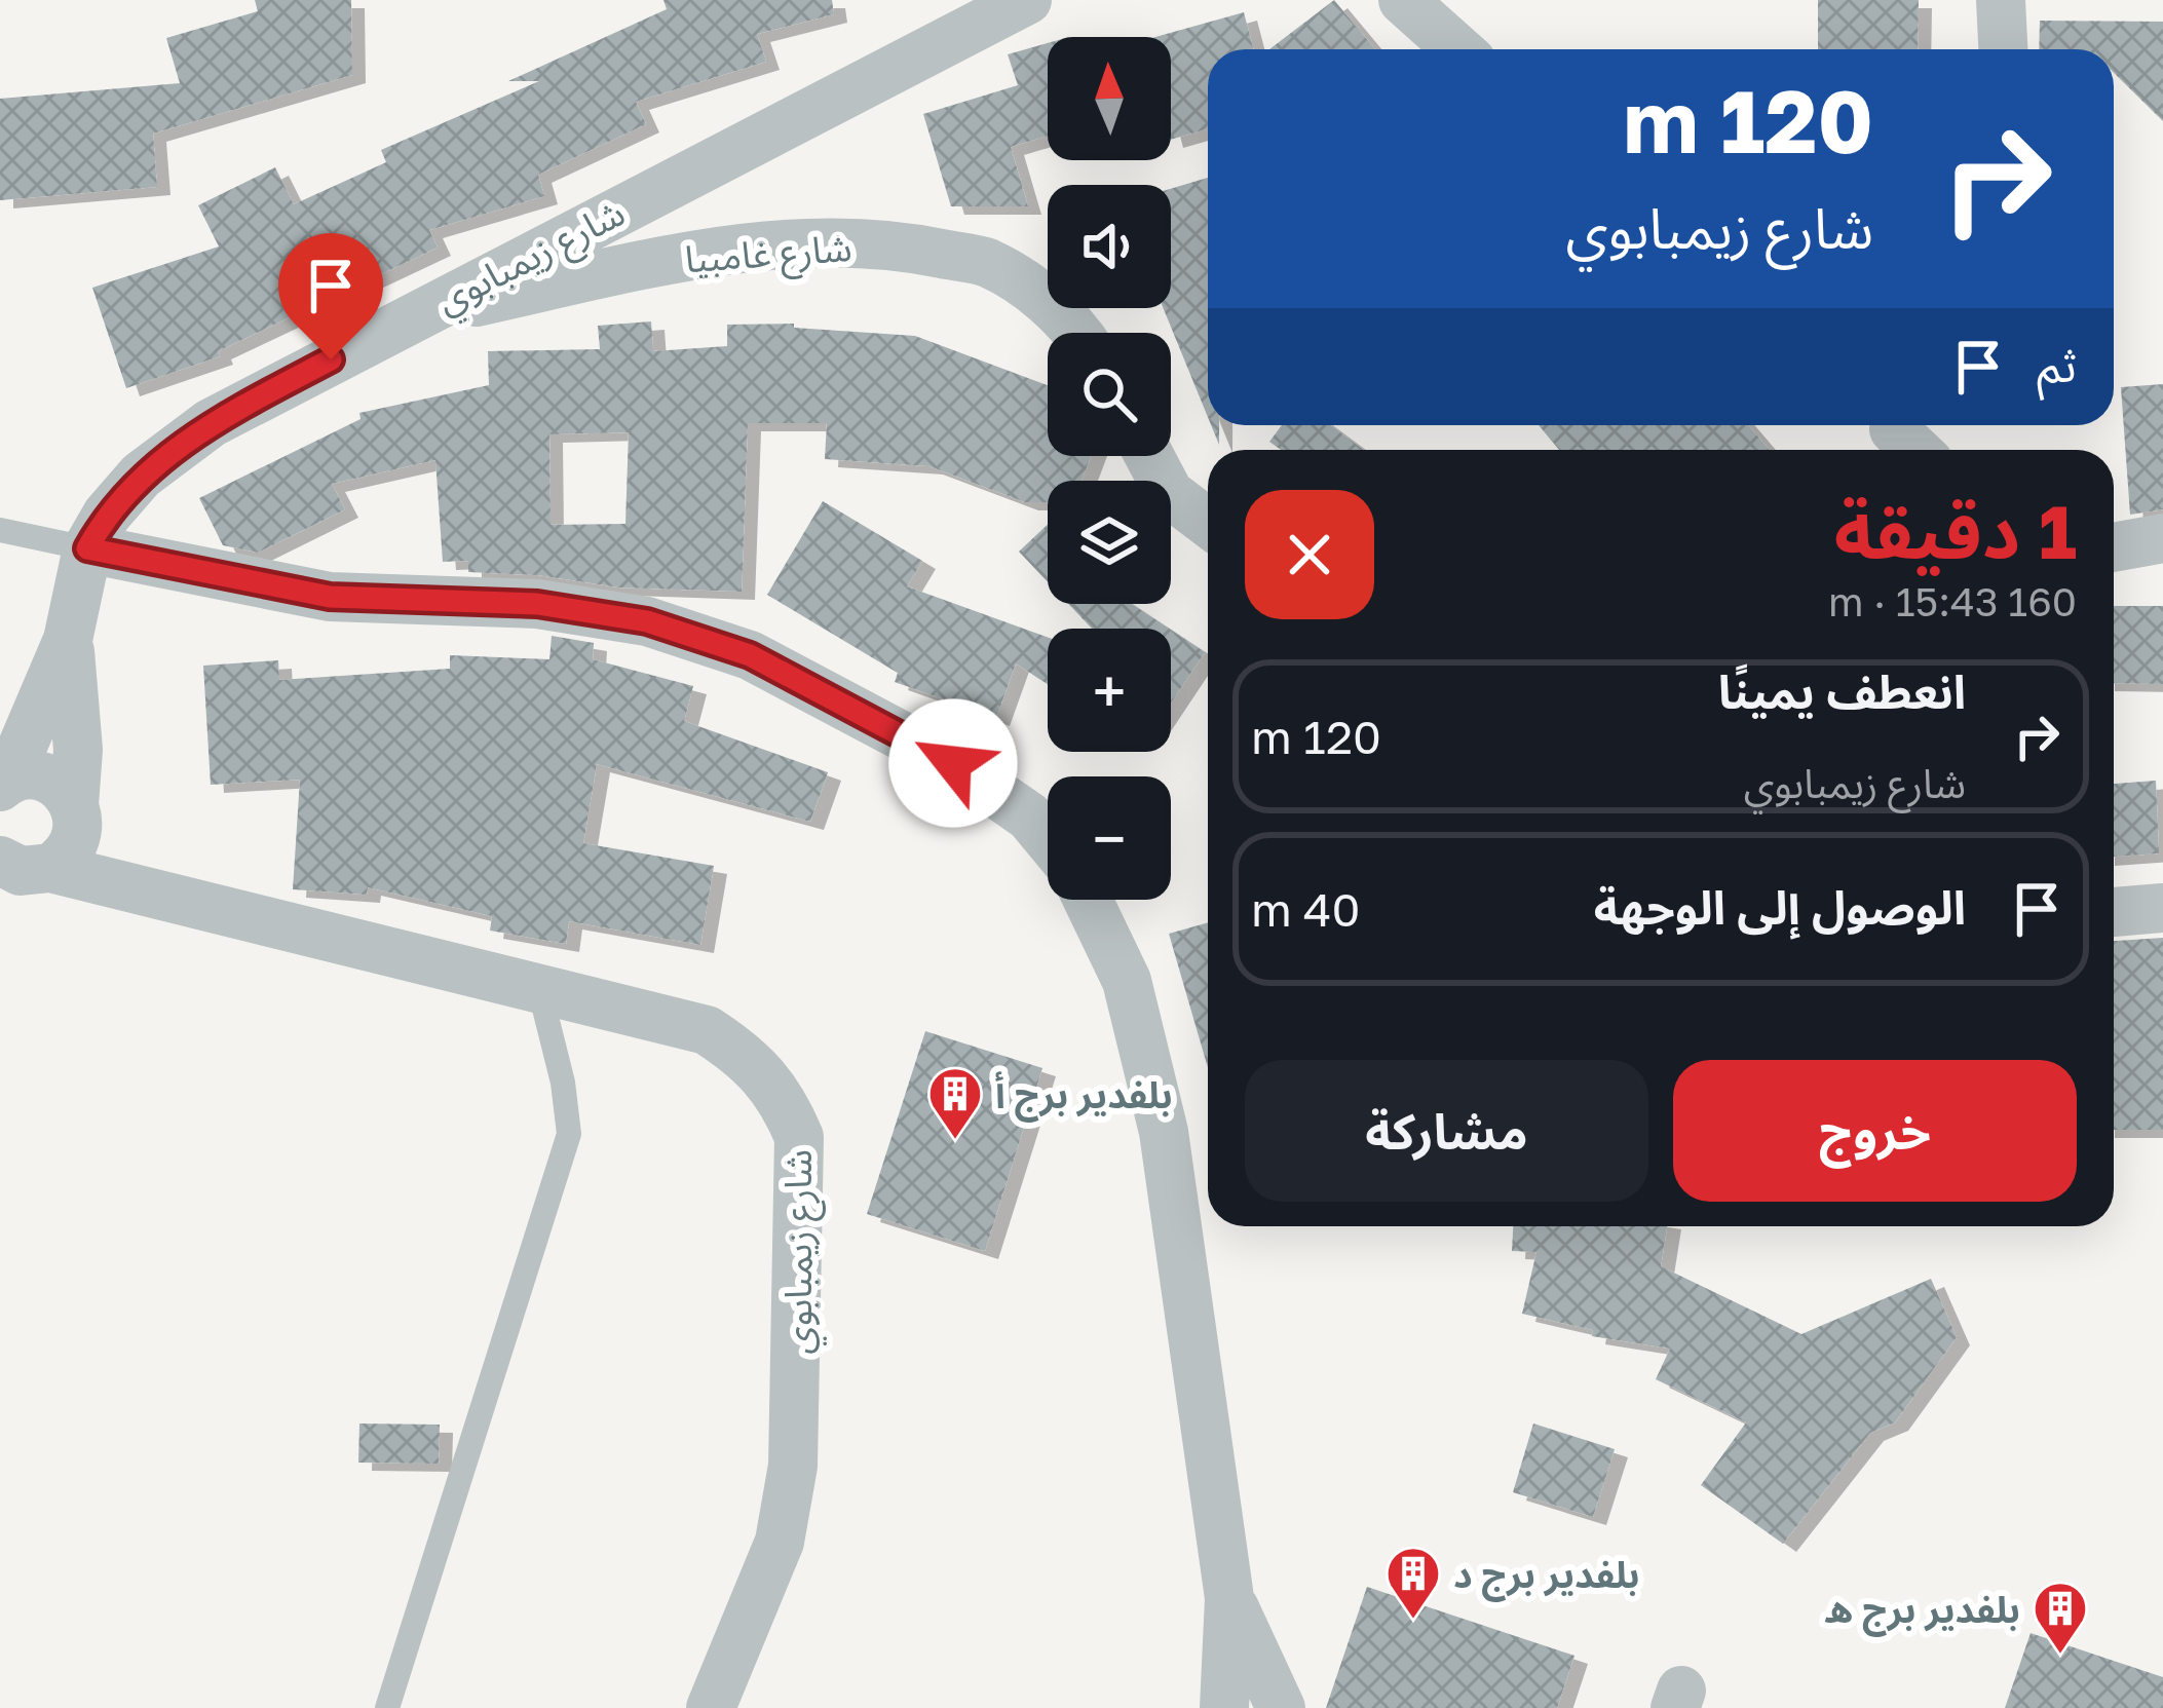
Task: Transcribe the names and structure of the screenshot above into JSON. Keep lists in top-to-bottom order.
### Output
{
  "streets": {
    "street": ["شارع غامبيا", "شارع زيمبابوي"]
  },
  "crossings": [
    ["شارع غامبيا", "شارع زيمبابوي"]
  ],
  "places": {
    "building": ["بلفدير برج أ", "بلفدير برج د", "بلفدير برج ه"]
  },
  "north": "top",
  "page": {
    "map_buttons": ["+", "−"],
    "turn": ["120 m", "شارع زيمبابوي"],
    "then": "ثم",
    "heading": ["1 دقيقة", "160 m · 15:43"],
    "list": [
      {
        "name": "انعطف يمينًا",
        "note": "شارع زيمبابوي",
        "value": "120 m"
      },
      {
        "name": "الوصول إلى الوجهة",
        "value": "40 m"
      }
    ],
    "buttons": ["خروج", "مشاركة"]
  }
}
